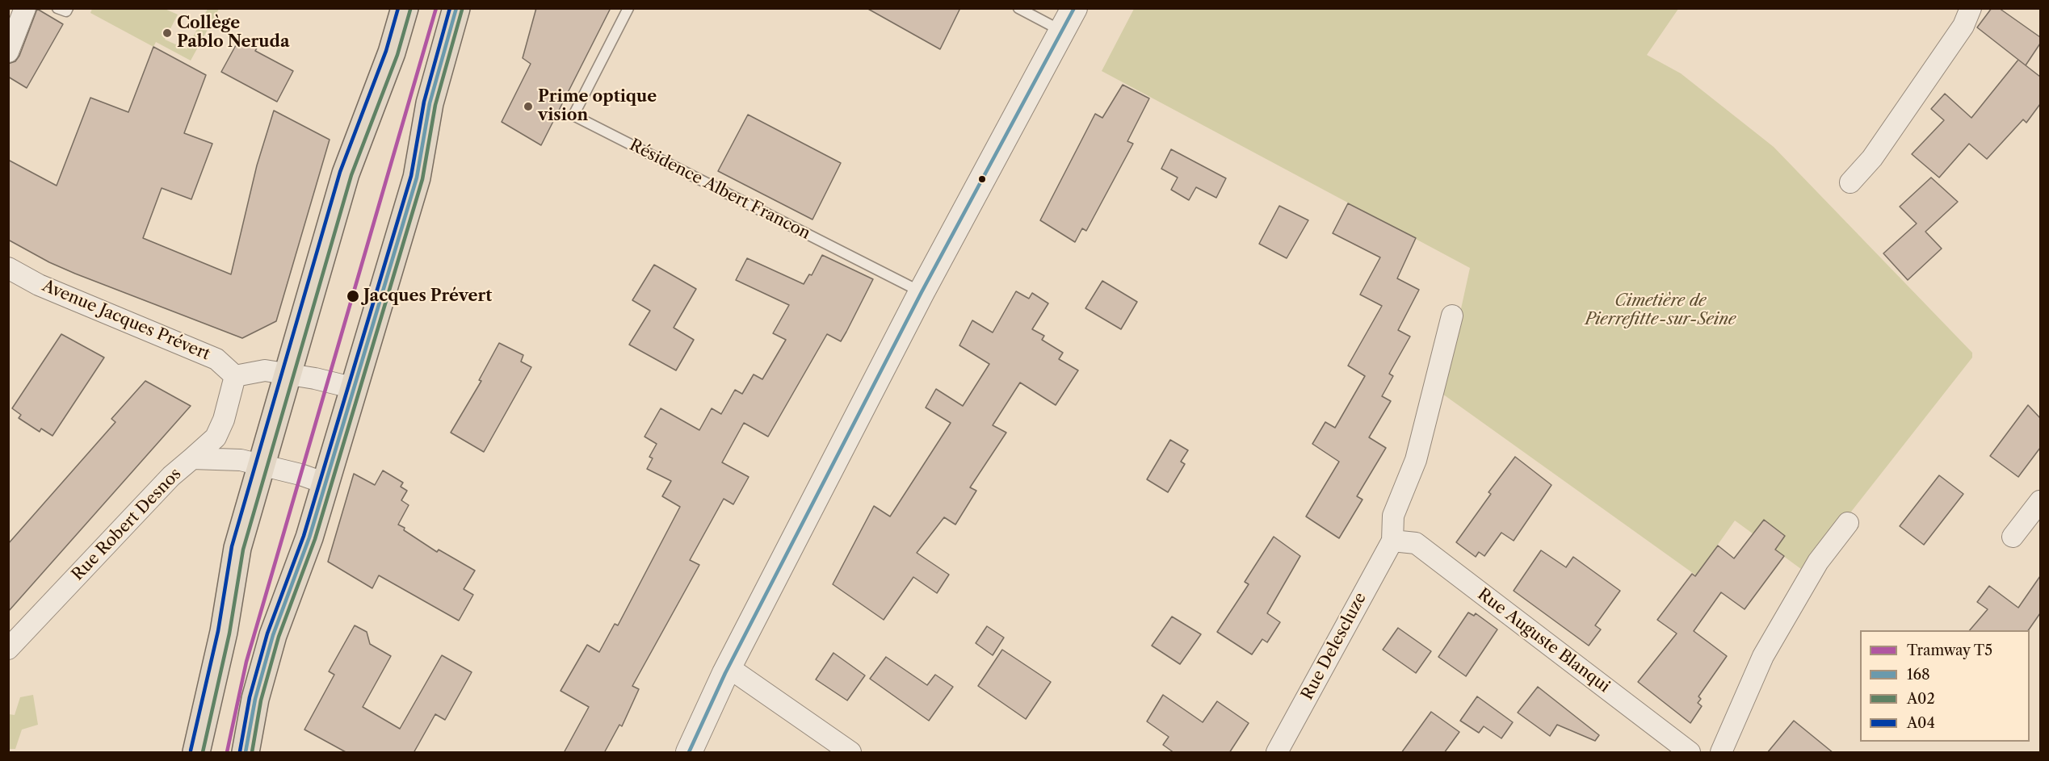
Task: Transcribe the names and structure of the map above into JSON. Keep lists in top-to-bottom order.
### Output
{
  "streets": {
    "street": [
      "Avenue Jacques Prévert",
      "Rue Robert Desnos",
      "Rue Auguste Blanqui",
      "Rue Delescluze"
    ],
    "lane": ["Résidence Albert Francon"]
  },
  "crossings": [
    ["Rue Auguste Blanqui", "Rue Delescluze"]
  ],
  "parks": ["Cimetière de Pierrefitte-sur-Seine"],
  "places": ["Collège Pablo Neruda", "Prime optique vision", "Jacques Prévert"],
  "lines": [
    "tram line T5",
    "transit line 168",
    "transit line A04",
    "transit line A02"
  ],
  "legend": [
    "Tramway T5",
    "168",
    "A02",
    "A04"
  ]
}
